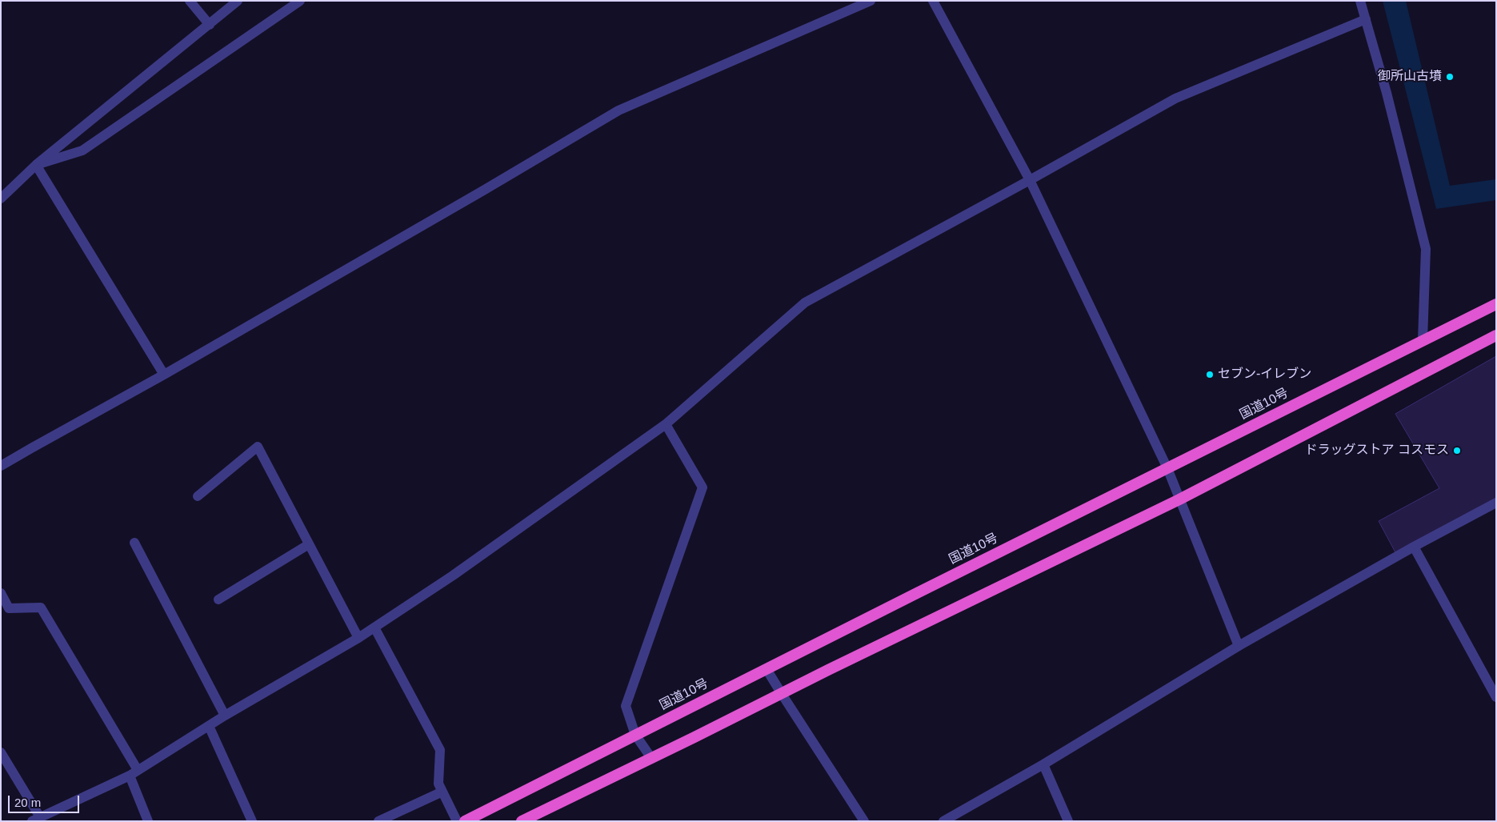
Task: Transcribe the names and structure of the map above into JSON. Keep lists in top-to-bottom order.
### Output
{
  "streets": {
    "highway": ["国道10号"]
  },
  "places": ["御所山古墳", "セブン-イレブン", "ドラッグストア コスモス"],
  "scale_bar": "20 m"
}
